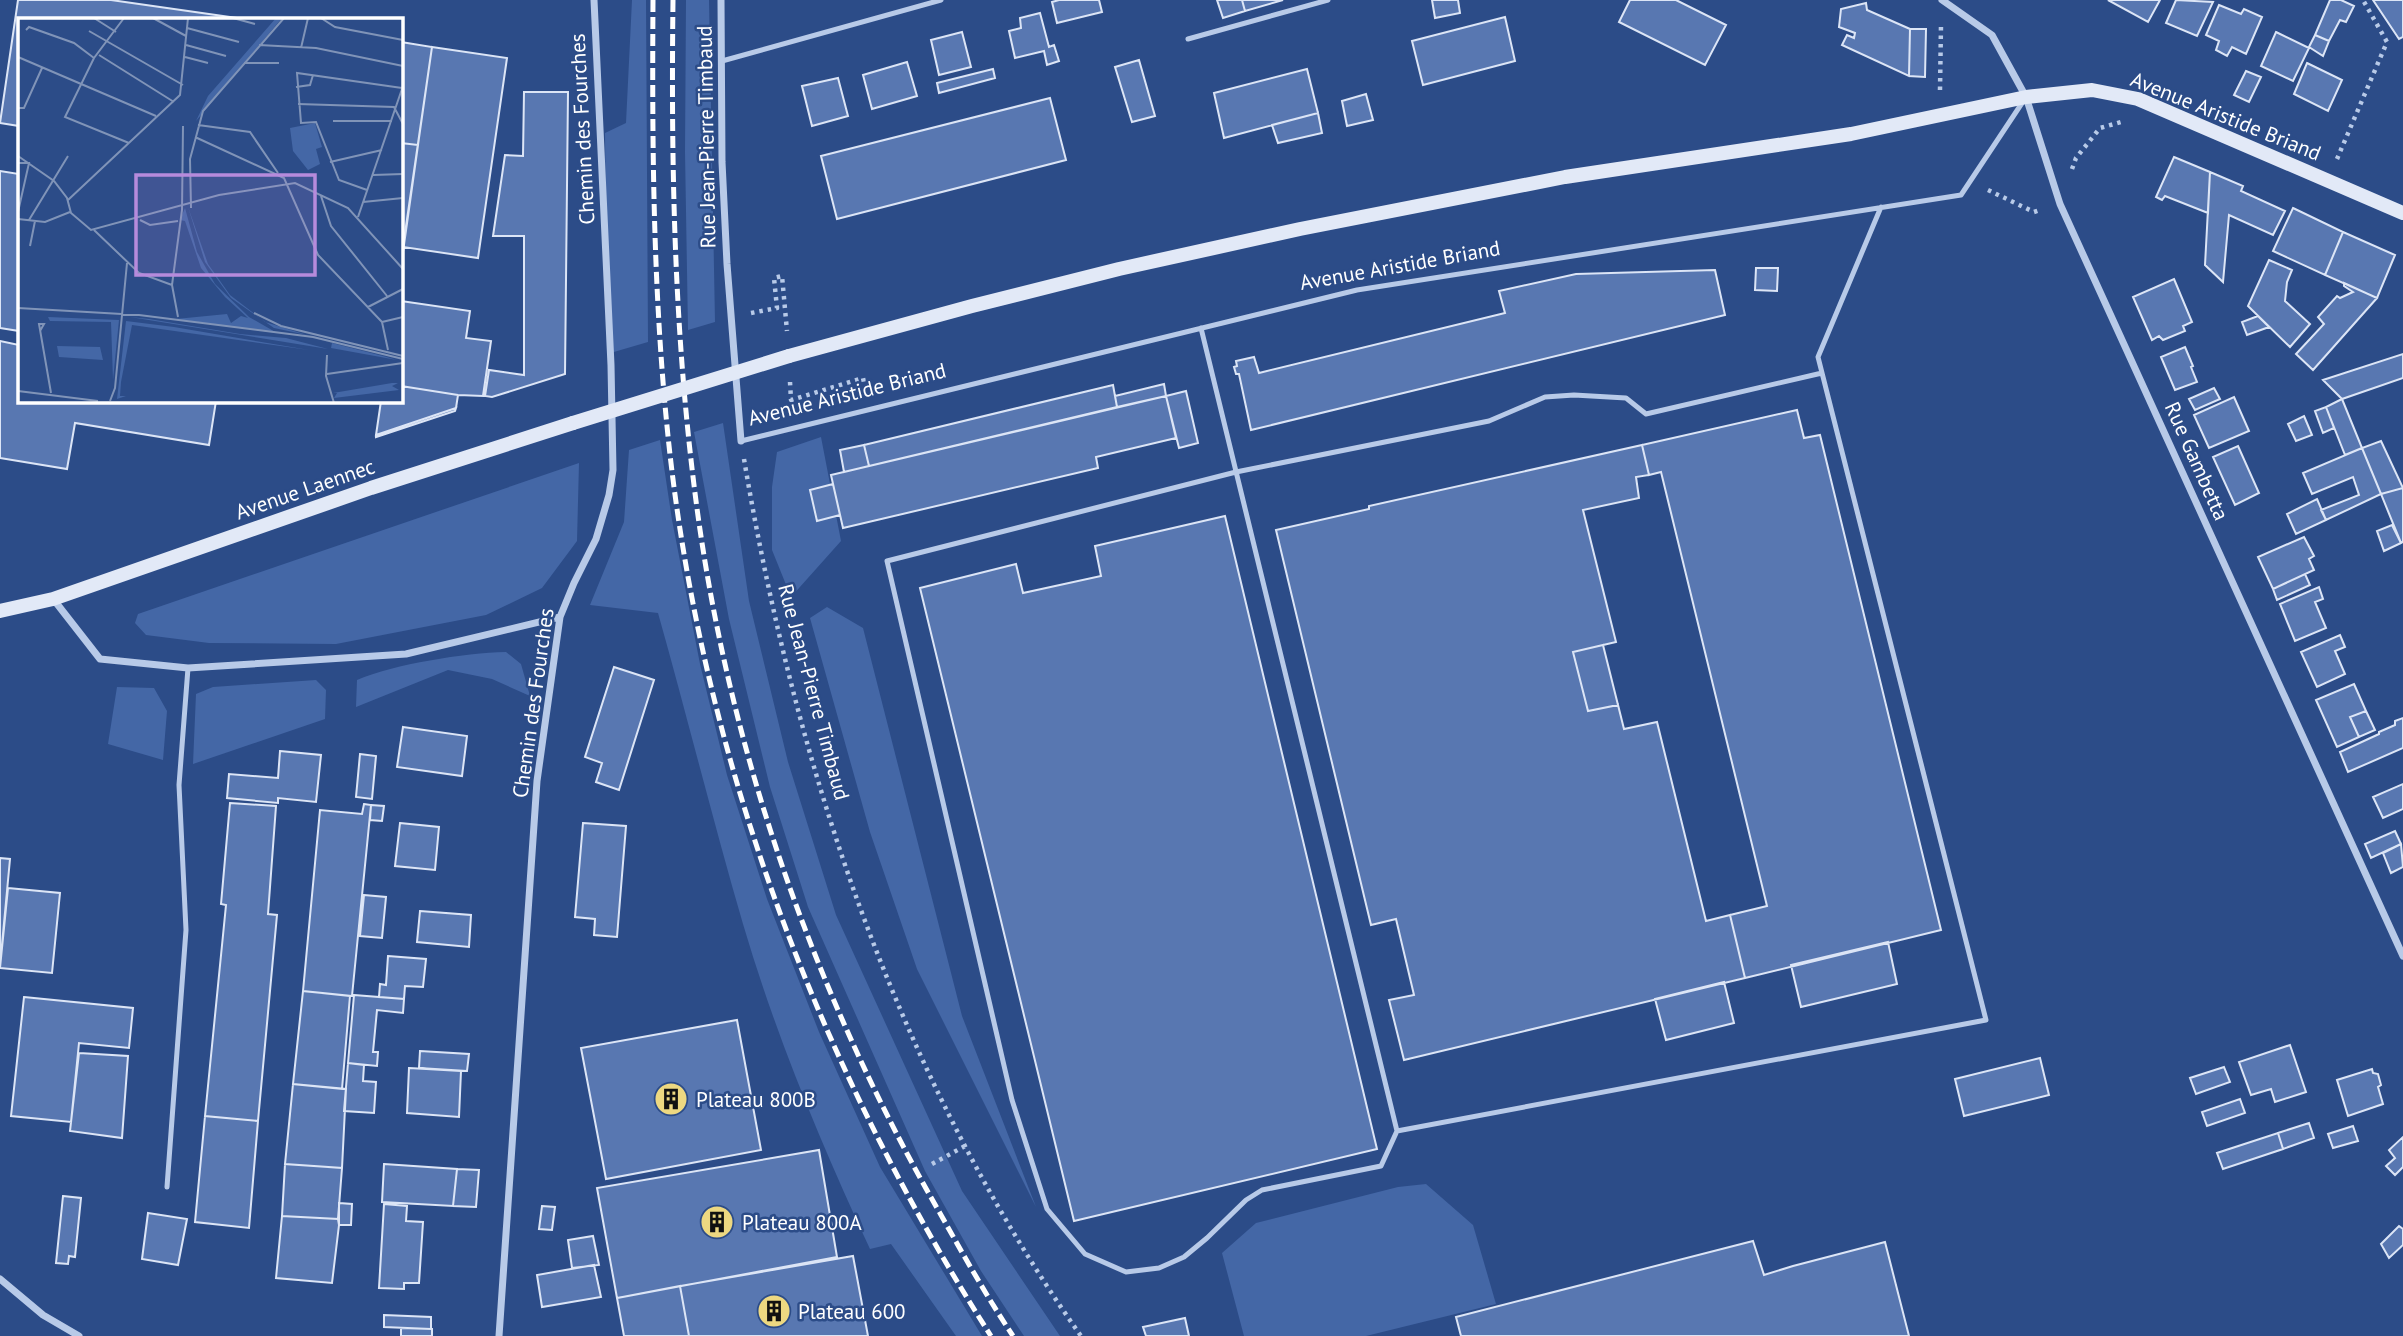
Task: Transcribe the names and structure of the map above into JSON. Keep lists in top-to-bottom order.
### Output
{
  "streets": {
    "main road": ["Avenue Aristide Briand", "Avenue Laennec"],
    "street": ["Chemin des Fourches", "Rue Jean-Pierre Timbaud", "Rue Gambetta"]
  },
  "crossings": [
    ["Avenue Aristide Briand", "Rue Jean-Pierre Timbaud"],
    ["Avenue Aristide Briand", "Rue Gambetta"],
    ["Avenue Aristide Briand", "Avenue Laennec"]
  ],
  "places": {
    "building": ["Plateau 800B", "Plateau 800A", "Plateau 600"]
  }
}
